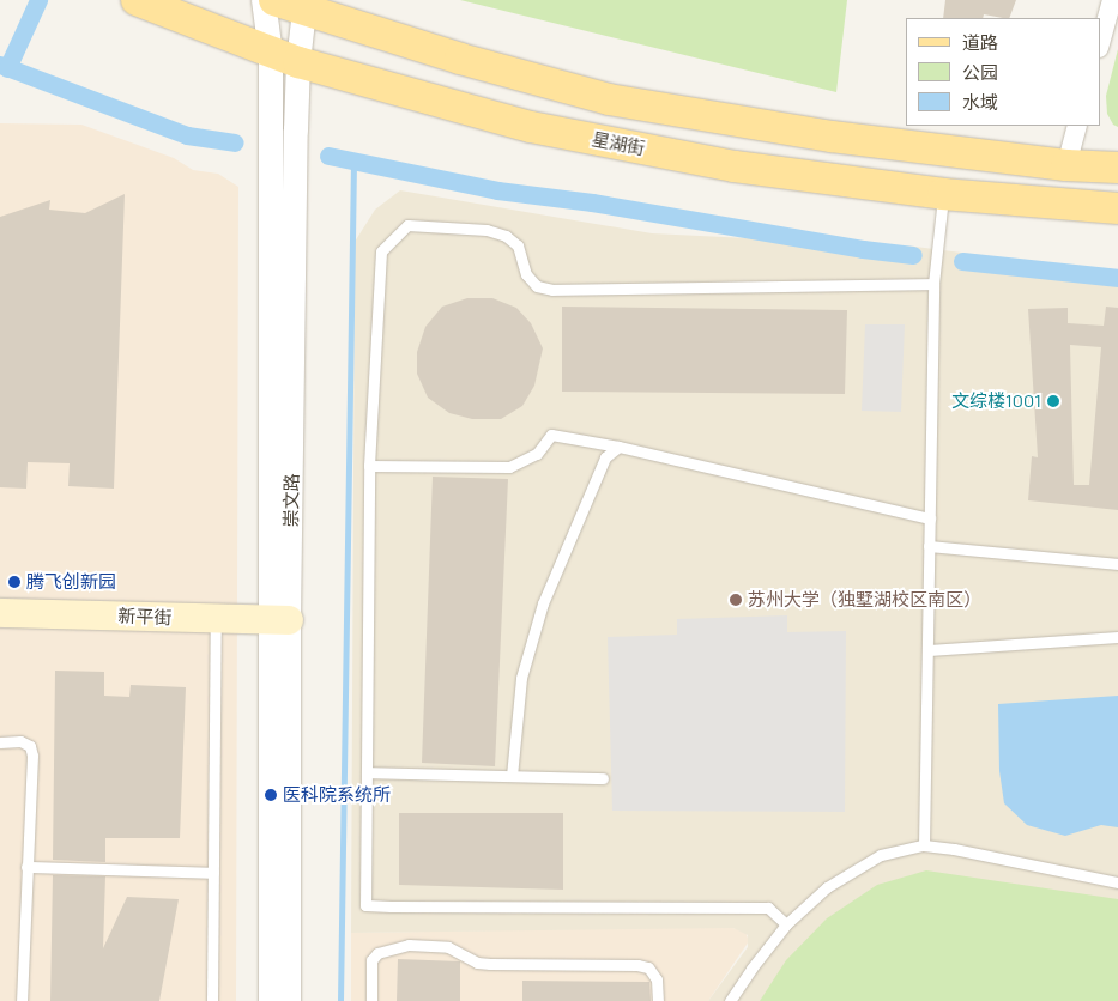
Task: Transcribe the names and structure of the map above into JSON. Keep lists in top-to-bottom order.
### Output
{
  "streets": {
    "main road": ["星湖街", "新平街"],
    "street": ["崇文路"]
  },
  "crossings": [
    ["星湖街", "崇文路"],
    ["崇文路", "新平街"]
  ],
  "places": [
    "文综楼1001",
    "腾飞创新园",
    "苏州大学（独墅湖校区南区）",
    "医科院系统所"
  ],
  "legend": ["道路", "公园", "水域"]
}
